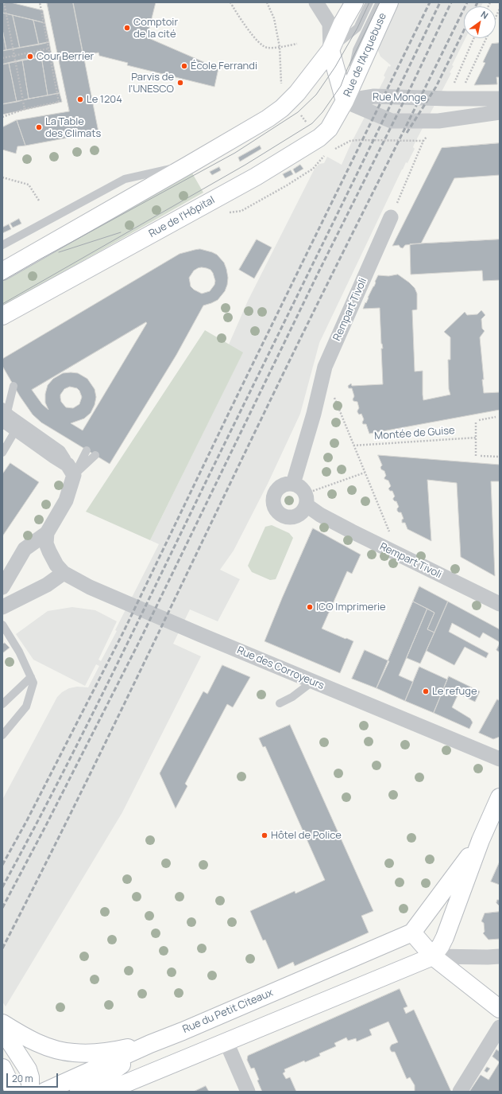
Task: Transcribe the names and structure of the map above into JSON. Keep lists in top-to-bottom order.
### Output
{
  "streets": {
    "main road": ["Rue de l'Arquebuse", "Rue de l'Hôpital", "Rue du Petit Citeaux"],
    "street": ["Rue Monge", "Rempart Tivoli", "Rue des Corroyeurs"],
    "path": ["Montée de Guise"]
  },
  "crossings": [
    ["Rue de l'Arquebuse", "Rue Monge"],
    ["Rue de l'Arquebuse", "Rue de l'Hôpital"],
    ["Rue Monge", "Rue de l'Hôpital"]
  ],
  "places": [
    "Comptoir de la cité",
    "Cour Berrier",
    "École Ferrandi",
    "Parvis de l'UNESCO",
    "Le 1204",
    "La Table des Climats",
    "ICO Imprimerie",
    "Le refuge",
    "Hôtel de Police"
  ],
  "scale_bar": "20 m",
  "north": "top right"
}
